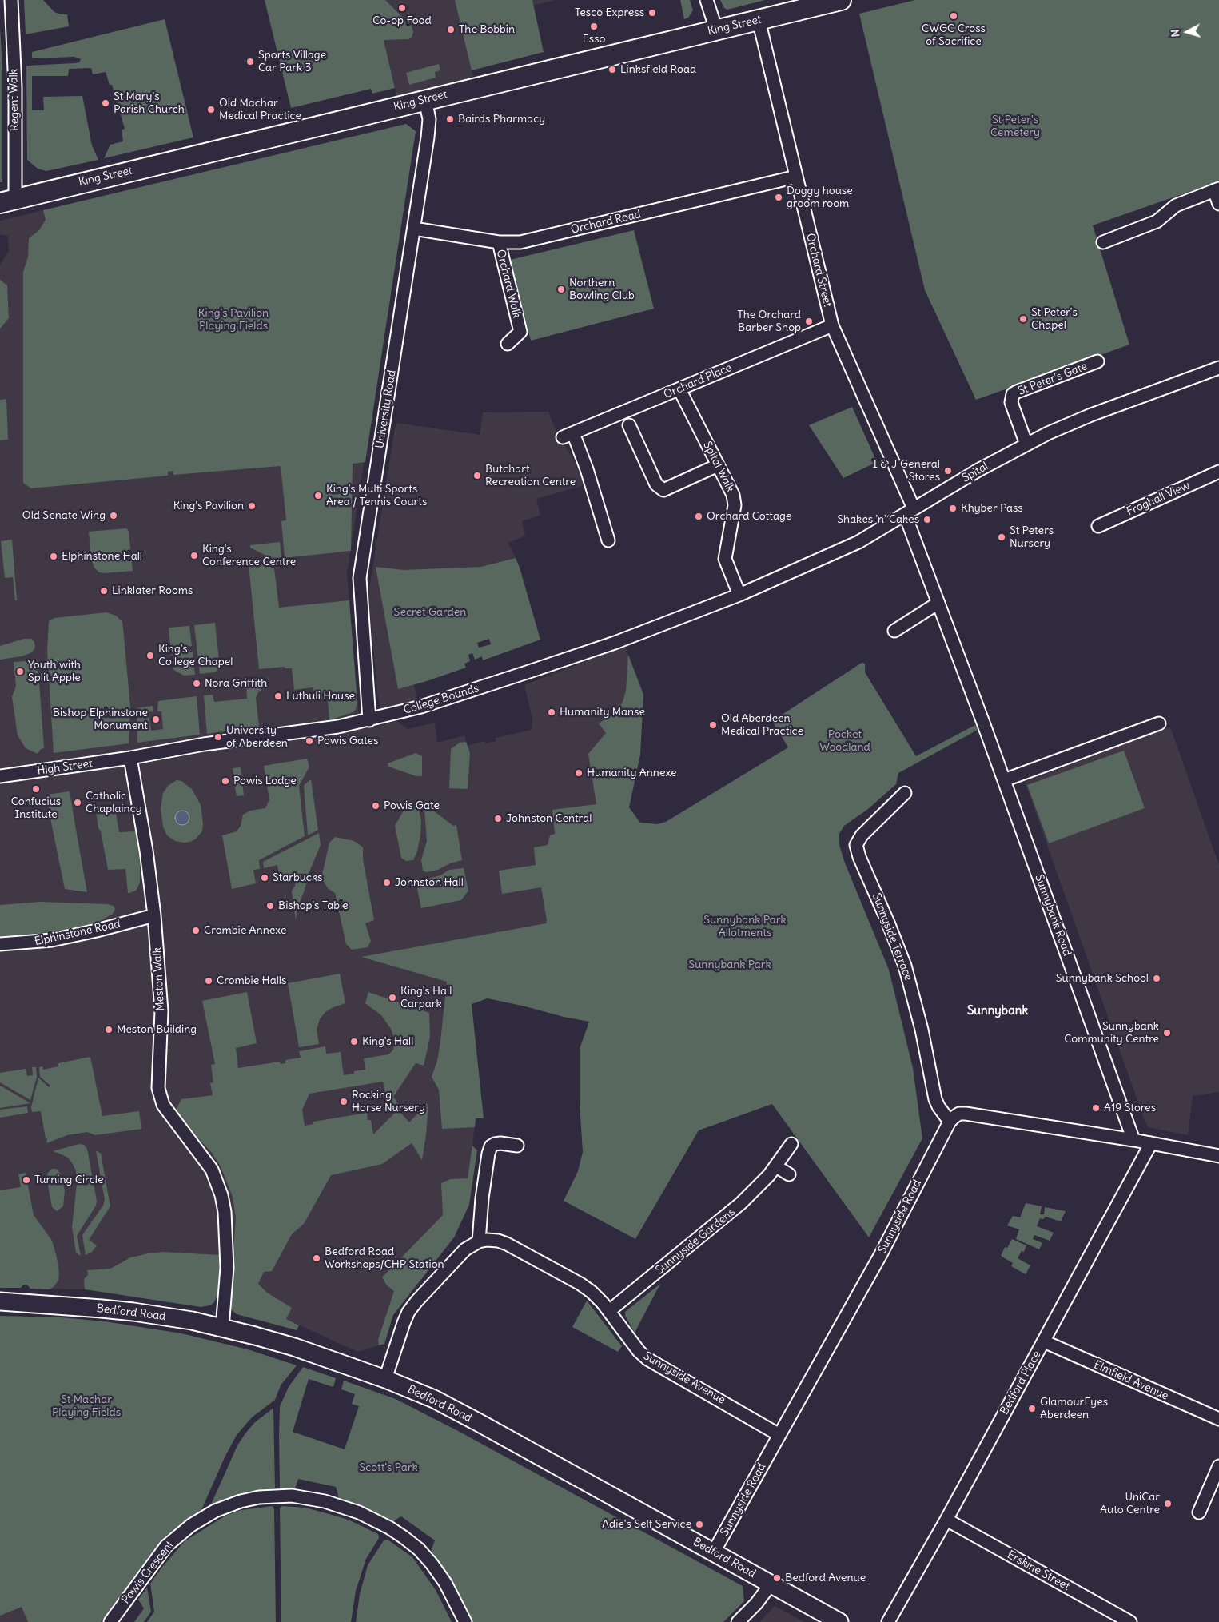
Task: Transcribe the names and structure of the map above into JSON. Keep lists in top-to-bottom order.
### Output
{
  "streets": {
    "main road": ["King Street"],
    "street": [
      "Regent Walk",
      "Orchard Road",
      "Orchard Street",
      "Orchard Walk",
      "St Peter's Gate",
      "Orchard Place",
      "University Road",
      "Spital Walk",
      "Spital",
      "Froghall View",
      "College Bounds",
      "High Street",
      "Sunnybank Road",
      "Elphinstone Road",
      "Sunnyside Terrace",
      "Meston Walk",
      "Sunnyside Road",
      "Sunnyside Gardens",
      "Bedford Road",
      "Sunnyside Avenue",
      "Elmfield Avenue",
      "Bedford Place",
      "Erskine Street",
      "Powis Crescent"
    ]
  },
  "crossings": [
    ["King Street", "Regent Walk"],
    ["King Street", "Orchard Street"],
    ["King Street", "University Road"],
    ["Orchard Road", "Orchard Street"],
    ["Orchard Road", "Orchard Walk"],
    ["Orchard Road", "University Road"],
    ["Orchard Street", "Orchard Place"],
    ["Orchard Street", "Spital"],
    ["Orchard Street", "Sunnybank Road"],
    ["St Peter's Gate", "Spital"],
    ["Orchard Place", "Spital Walk"],
    ["University Road", "College Bounds"],
    ["Spital Walk", "Spital"],
    ["Spital Walk", "College Bounds"],
    ["Spital", "College Bounds"],
    ["Spital", "Sunnybank Road"],
    ["College Bounds", "High Street"],
    ["College Bounds", "Meston Walk"],
    ["High Street", "Meston Walk"],
    ["Elphinstone Road", "Meston Walk"],
    ["Sunnyside Terrace", "Sunnyside Road"],
    ["Meston Walk", "Bedford Road"],
    ["Sunnyside Road", "Bedford Road"],
    ["Sunnyside Road", "Sunnyside Avenue"],
    ["Sunnyside Gardens", "Sunnyside Avenue"],
    ["Elmfield Avenue", "Bedford Place"],
    ["Bedford Place", "Erskine Street"]
  ],
  "districts": ["Sunnybank"],
  "parks": [
    "St Peter's Cemetery",
    "King's Pavilion Playing Fields",
    "Secret Garden",
    "Pocket Woodland",
    "Sunnybank Park Allotments",
    "Sunnybank Park",
    "St Machar Playing Fields",
    "Scott's Park"
  ],
  "places": [
    "Co-op Food",
    "Tesco Express",
    "CWGC Cross of Sacrifice",
    "Esso",
    "The Bobbin",
    "Sports Village Car Park 3",
    "Linksfield Road",
    "St Mary's Parish Church",
    "Old Machar Medical Practice",
    "Bairds Pharmacy",
    "Doggy house groom room",
    "Northern Bowling Club",
    "St Peter's Chapel",
    "The Orchard Barber Shop",
    "I & J General Stores",
    "Butchart Recreation Centre",
    "King's Multi Sports Area / Tennis Courts",
    "King's Pavilion",
    "Khyber Pass",
    "Old Senate Wing",
    "Orchard Cottage",
    "Shakes 'n' Cakes",
    "St Peters Nursery",
    "King's Conference Centre",
    "Elphinstone Hall",
    "Linklater Rooms",
    "King's College Chapel",
    "Youth with Split Apple",
    "Nora Griffith",
    "Luthuli House",
    "Humanity Manse",
    "Bishop Elphinstone Monument",
    "Old Aberdeen Medical Practice",
    "University of Aberdeen",
    "Powis Gates",
    "Humanity Annexe",
    "Powis Lodge",
    "Confucius Institute",
    "Catholic Chaplaincy",
    "Powis Gate",
    "Johnston Central",
    "Starbucks",
    "Johnston Hall",
    "Bishop's Table",
    "Crombie Annexe",
    "Sunnybank School",
    "Crombie Halls",
    "King's Hall Carpark",
    "Meston Building",
    "Sunnybank Community Centre",
    "King's Hall",
    "Rocking Horse Nursery",
    "A19 Stores",
    "Turning Circle",
    "Bedford Road Workshops/CHP Station",
    "GlamourEyes Aberdeen",
    "UniCar Auto Centre",
    "Adie's Self Service",
    "Bedford Avenue"
  ],
  "north": "left"
}
